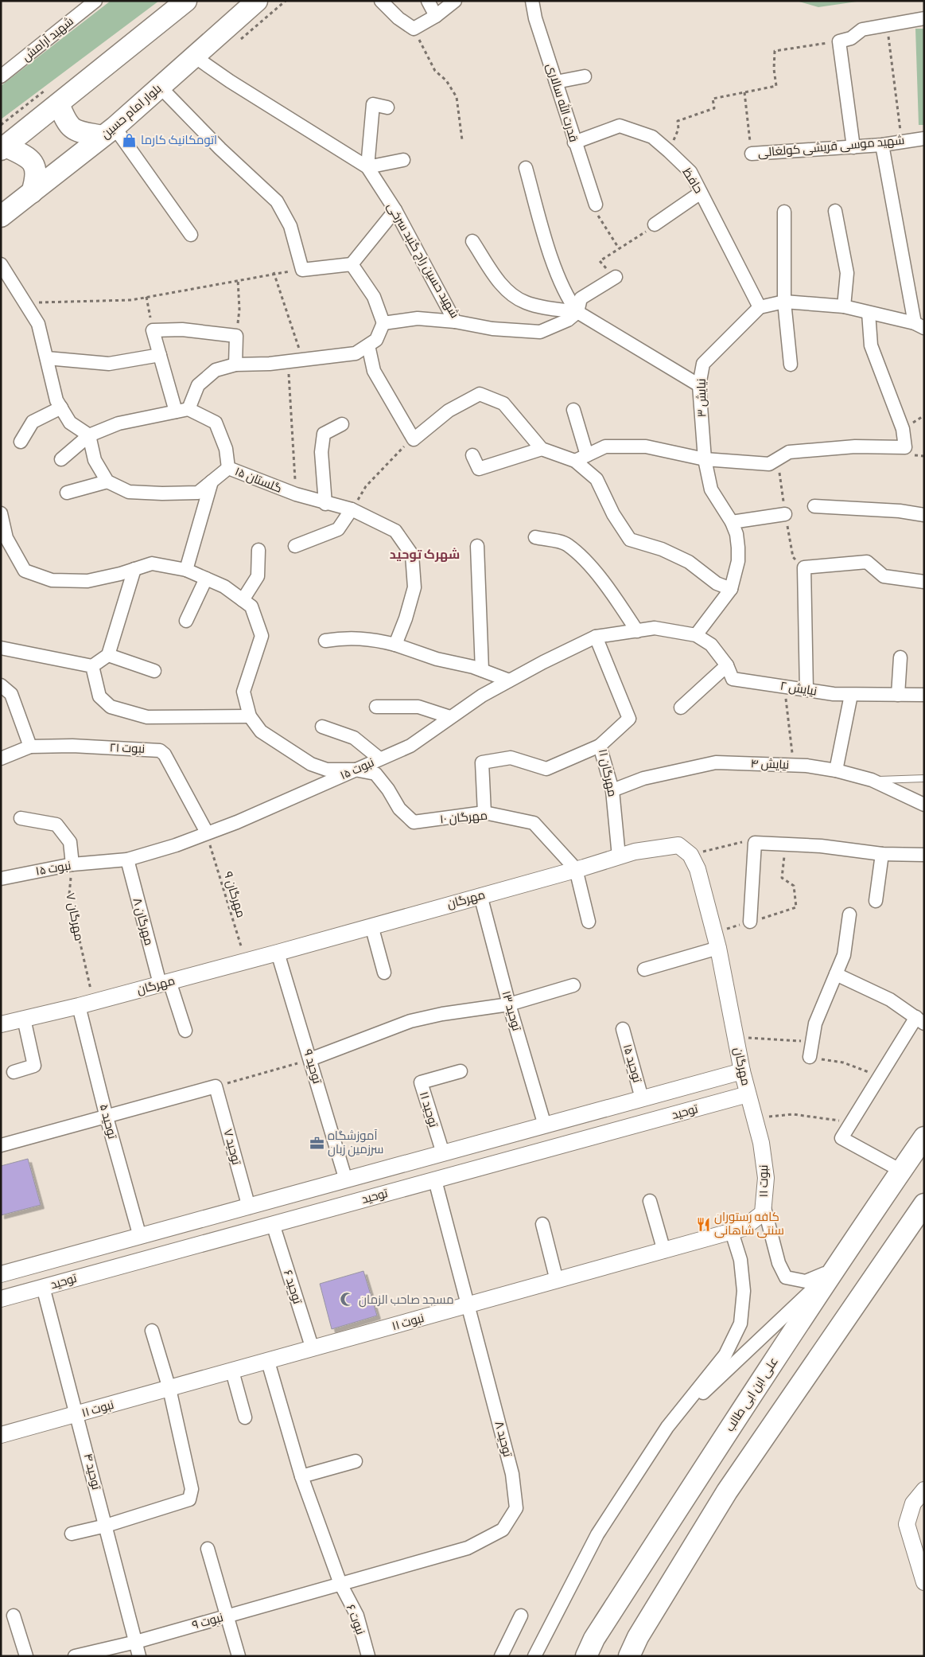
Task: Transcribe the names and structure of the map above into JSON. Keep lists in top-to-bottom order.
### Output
{
  "streets": {
    "main road": ["بلوار امام حسین", "علی ابن ابی طالب"],
    "street": [
      "شهید آرامش",
      "قدرت الله سالاری",
      "شهید موسی قریشی کولغالی",
      "حافظ",
      "شهید حسین راج گنبد سرخی",
      "نیایش ۳",
      "گلستان ۱۵",
      "نیایش ۲",
      "نبوت ۲۱",
      "نیایش ۴",
      "نبوت ۱۵",
      "مهرگان ۱۱",
      "مهرگان ۱۰",
      "مهرگان",
      "مهرگان ۸",
      "توحید ۱۳",
      "توحید ۱۵",
      "توحید ۹",
      "توحید ۱۱",
      "توحید",
      "توحید ۵",
      "توحید ۷",
      "نبوت ۱۱",
      "توحید ۶",
      "توحید ۸",
      "توحید ۴",
      "نبوت ۶",
      "نبوت ۹"
    ],
    "path": ["مهرگان ۹", "مهرگان ۷"]
  },
  "crossings": [
    ["قدرت الله سالاری", "حافظ"],
    ["بلوار امام حسین", "شهید حسین راج گنبد سرخی"],
    ["حافظ", "نیایش ۳"],
    ["نیایش ۳", "نیایش ۲"],
    ["نیایش ۳", "نبوت ۱۵"],
    ["نیایش ۲", "نبوت ۱۵"],
    ["نبوت ۲۱", "نبوت ۱۵"],
    ["نبوت ۲۱", "مهرگان ۹"],
    ["نیایش ۴", "مهرگان ۱۱"],
    ["نبوت ۱۵", "مهرگان ۱۱"],
    ["نبوت ۱۵", "مهرگان ۱۰"],
    ["نبوت ۱۵", "مهرگان ۹"],
    ["نبوت ۱۵", "مهرگان ۷"],
    ["نبوت ۱۵", "مهرگان ۸"],
    ["مهرگان ۱۱", "مهرگان"],
    ["مهرگان ۱۰", "مهرگان"],
    ["مهرگان ۹", "مهرگان"],
    ["مهرگان", "مهرگان ۷"],
    ["مهرگان", "مهرگان ۸"],
    ["مهرگان", "توحید ۱۳"],
    ["مهرگان", "توحید ۹"],
    ["مهرگان", "توحید"],
    ["مهرگان", "توحید ۵"],
    ["مهرگان", "نبوت ۱۱"],
    ["مهرگان ۷", "توحید ۵"],
    ["توحید ۱۳", "توحید"],
    ["توحید ۱۵", "توحید"],
    ["توحید ۹", "توحید"],
    ["توحید ۱۱", "توحید"],
    ["توحید", "توحید ۵"],
    ["توحید", "توحید ۷"],
    ["توحید", "نبوت ۱۱"],
    ["توحید", "توحید ۶"],
    ["توحید", "توحید ۸"],
    ["توحید", "توحید ۴"],
    ["نبوت ۱۱", "توحید ۶"],
    ["نبوت ۱۱", "توحید ۸"],
    ["نبوت ۱۱", "توحید ۴"],
    ["نبوت ۱۱", "نبوت ۶"],
    ["توحید ۸", "نبوت ۶"],
    ["توحید ۸", "نبوت ۹"],
    ["توحید ۴", "نبوت ۹"],
    ["نبوت ۶", "نبوت ۹"]
  ],
  "districts": ["شهرک توحید"],
  "places": {
    "shop": ["اتومکانیک کارما"],
    "office": ["آموزشگاه سرزمین زبان"],
    "restaurant": ["کافه رستوران سنتی شاهانی"],
    "mosque": ["مسجد صاحب الزمان"]
  }
}
